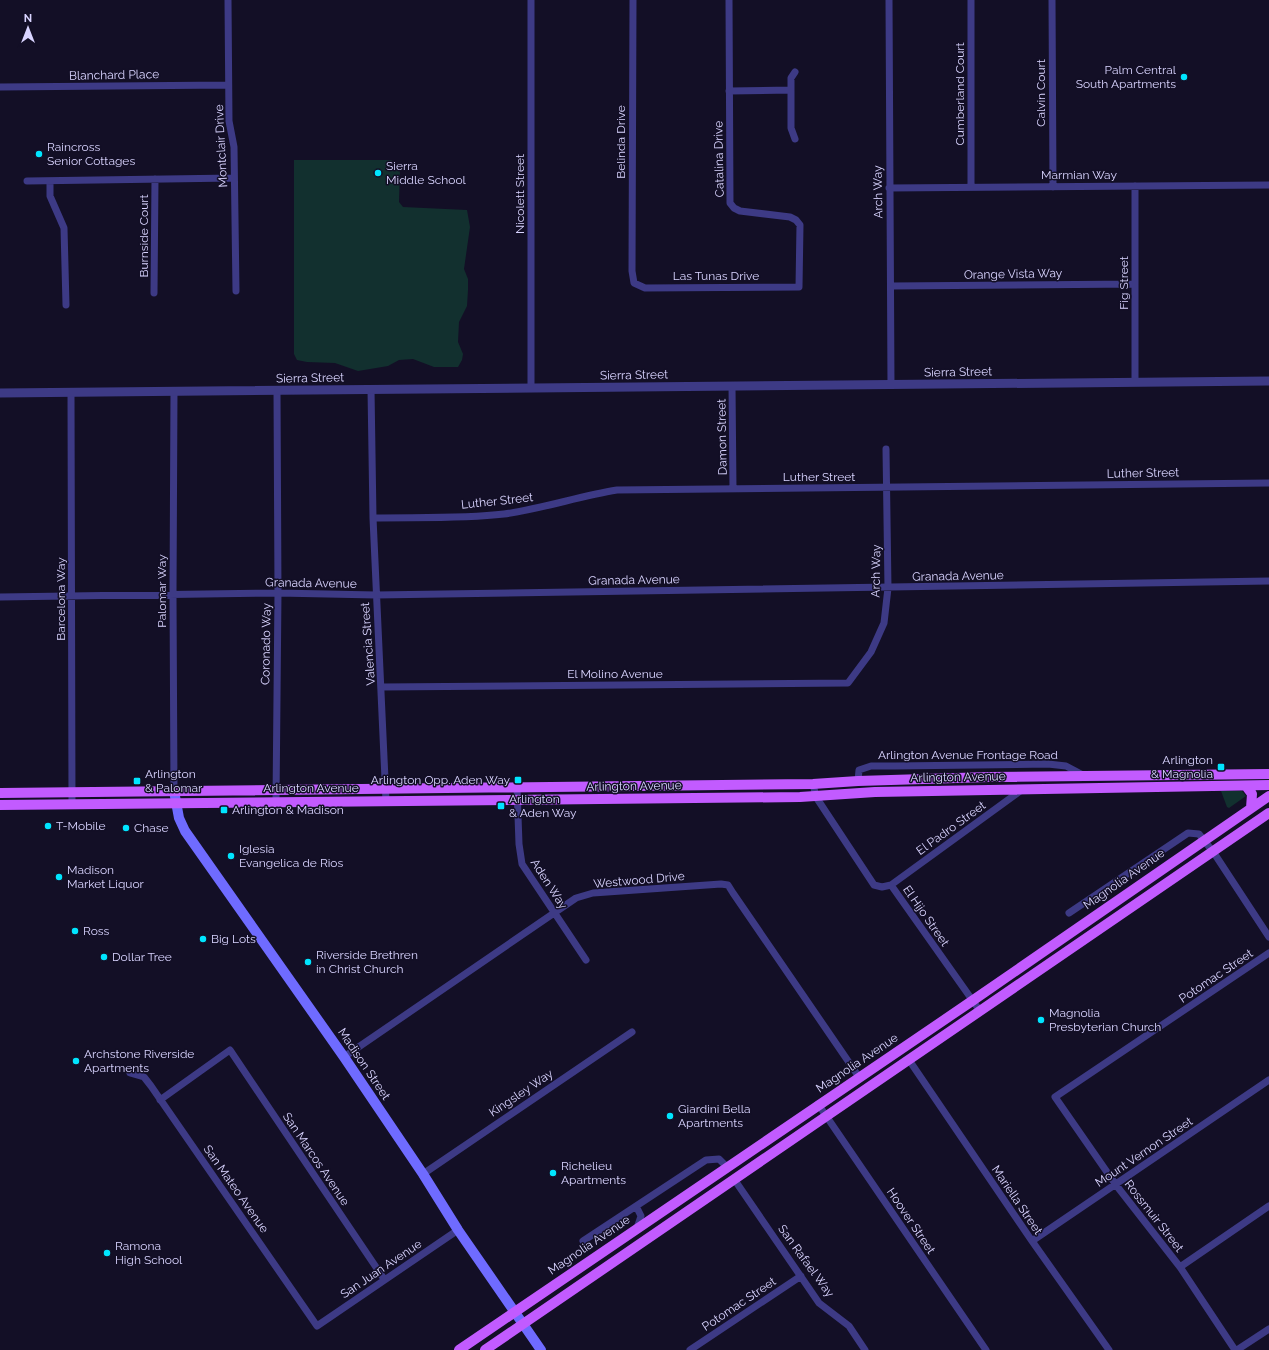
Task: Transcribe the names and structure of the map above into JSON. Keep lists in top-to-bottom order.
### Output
{
  "streets": {
    "main road": ["Arlington Avenue", "Magnolia Avenue", "Madison Street"],
    "street": [
      "Blanchard Place",
      "Calvin Court",
      "Cumberland Court",
      "Belinda Drive",
      "Montclair Drive",
      "Catalina Drive",
      "Marmian Way",
      "Arch Way",
      "Nicolett Street",
      "Burnside Court",
      "Orange Vista Way",
      "Las Tunas Drive",
      "Fig Street",
      "Sierra Street",
      "Damon Street",
      "Luther Street",
      "Granada Avenue",
      "Palomar Way",
      "Barcelona Way",
      "Coronado Way",
      "Valencia Street",
      "El Molino Avenue",
      "Arlington Avenue Frontage Road",
      "El Padro Street",
      "Westwood Drive",
      "Aden Way",
      "El Hijo Street",
      "Potomac Street",
      "Kingsley Way",
      "Mount Vernon Street",
      "San Marcos Avenue",
      "San Mateo Avenue",
      "Mariella Street",
      "Rossmuir Street",
      "Hoover Street",
      "San Rafael Way",
      "San Juan Avenue"
    ]
  },
  "crossings": [
    ["Blanchard Place", "Montclair Drive"],
    ["Calvin Court", "Marmian Way"],
    ["Cumberland Court", "Marmian Way"],
    ["Belinda Drive", "Las Tunas Drive"],
    ["Catalina Drive", "Las Tunas Drive"],
    ["Marmian Way", "Arch Way"],
    ["Marmian Way", "Fig Street"],
    ["Arch Way", "Orange Vista Way"],
    ["Arch Way", "Sierra Street"],
    ["Arch Way", "Luther Street"],
    ["Arch Way", "Granada Avenue"],
    ["Arch Way", "El Molino Avenue"],
    ["Nicolett Street", "Sierra Street"],
    ["Orange Vista Way", "Fig Street"],
    ["Fig Street", "Sierra Street"],
    ["Sierra Street", "Damon Street"],
    ["Sierra Street", "Palomar Way"],
    ["Sierra Street", "Barcelona Way"],
    ["Sierra Street", "Coronado Way"],
    ["Sierra Street", "Valencia Street"],
    ["Damon Street", "Luther Street"],
    ["Luther Street", "Valencia Street"],
    ["Granada Avenue", "Palomar Way"],
    ["Granada Avenue", "Barcelona Way"],
    ["Granada Avenue", "Coronado Way"],
    ["Granada Avenue", "Valencia Street"],
    ["Palomar Way", "Arlington Avenue"],
    ["Palomar Way", "Madison Street"],
    ["Barcelona Way", "Arlington Avenue"],
    ["Coronado Way", "Arlington Avenue"],
    ["Valencia Street", "El Molino Avenue"],
    ["Valencia Street", "Arlington Avenue"],
    ["Arlington Avenue Frontage Road", "Arlington Avenue"],
    ["Arlington Avenue", "El Padro Street"],
    ["Arlington Avenue", "Aden Way"],
    ["Arlington Avenue", "El Hijo Street"],
    ["Arlington Avenue", "Madison Street"],
    ["El Padro Street", "El Hijo Street"],
    ["Magnolia Avenue", "Westwood Drive"],
    ["Magnolia Avenue", "El Hijo Street"],
    ["Magnolia Avenue", "Madison Street"],
    ["Magnolia Avenue", "Hoover Street"],
    ["Westwood Drive", "Aden Way"],
    ["Westwood Drive", "Madison Street"],
    ["Potomac Street", "Rossmuir Street"],
    ["Potomac Street", "San Rafael Way"],
    ["Madison Street", "Kingsley Way"],
    ["Madison Street", "San Juan Avenue"],
    ["Mount Vernon Street", "Mariella Street"],
    ["Mount Vernon Street", "Rossmuir Street"],
    ["San Marcos Avenue", "San Mateo Avenue"],
    ["San Marcos Avenue", "San Juan Avenue"],
    ["San Mateo Avenue", "San Juan Avenue"]
  ],
  "places": {
    "other": [
      "Palm Central South Apartments",
      "Raincross Senior Cottages",
      "Sierra Middle School",
      "T-Mobile",
      "Chase",
      "Iglesia Evangelica de Rios",
      "Madison Market Liquor",
      "Ross",
      "Big Lots",
      "Dollar Tree",
      "Riverside Brethren in Christ Church",
      "Magnolia Presbyterian Church",
      "Archstone Riverside Apartments",
      "Giardini Bella Apartments",
      "Richelieu Apartments",
      "Ramona High School"
    ],
    "transit": [
      "Arlington & Magnolia",
      "Arlington Opp. Aden Way",
      "Arlington & Palomar",
      "Arlington & Aden Way",
      "Arlington & Madison"
    ]
  },
  "north": "top"
}
